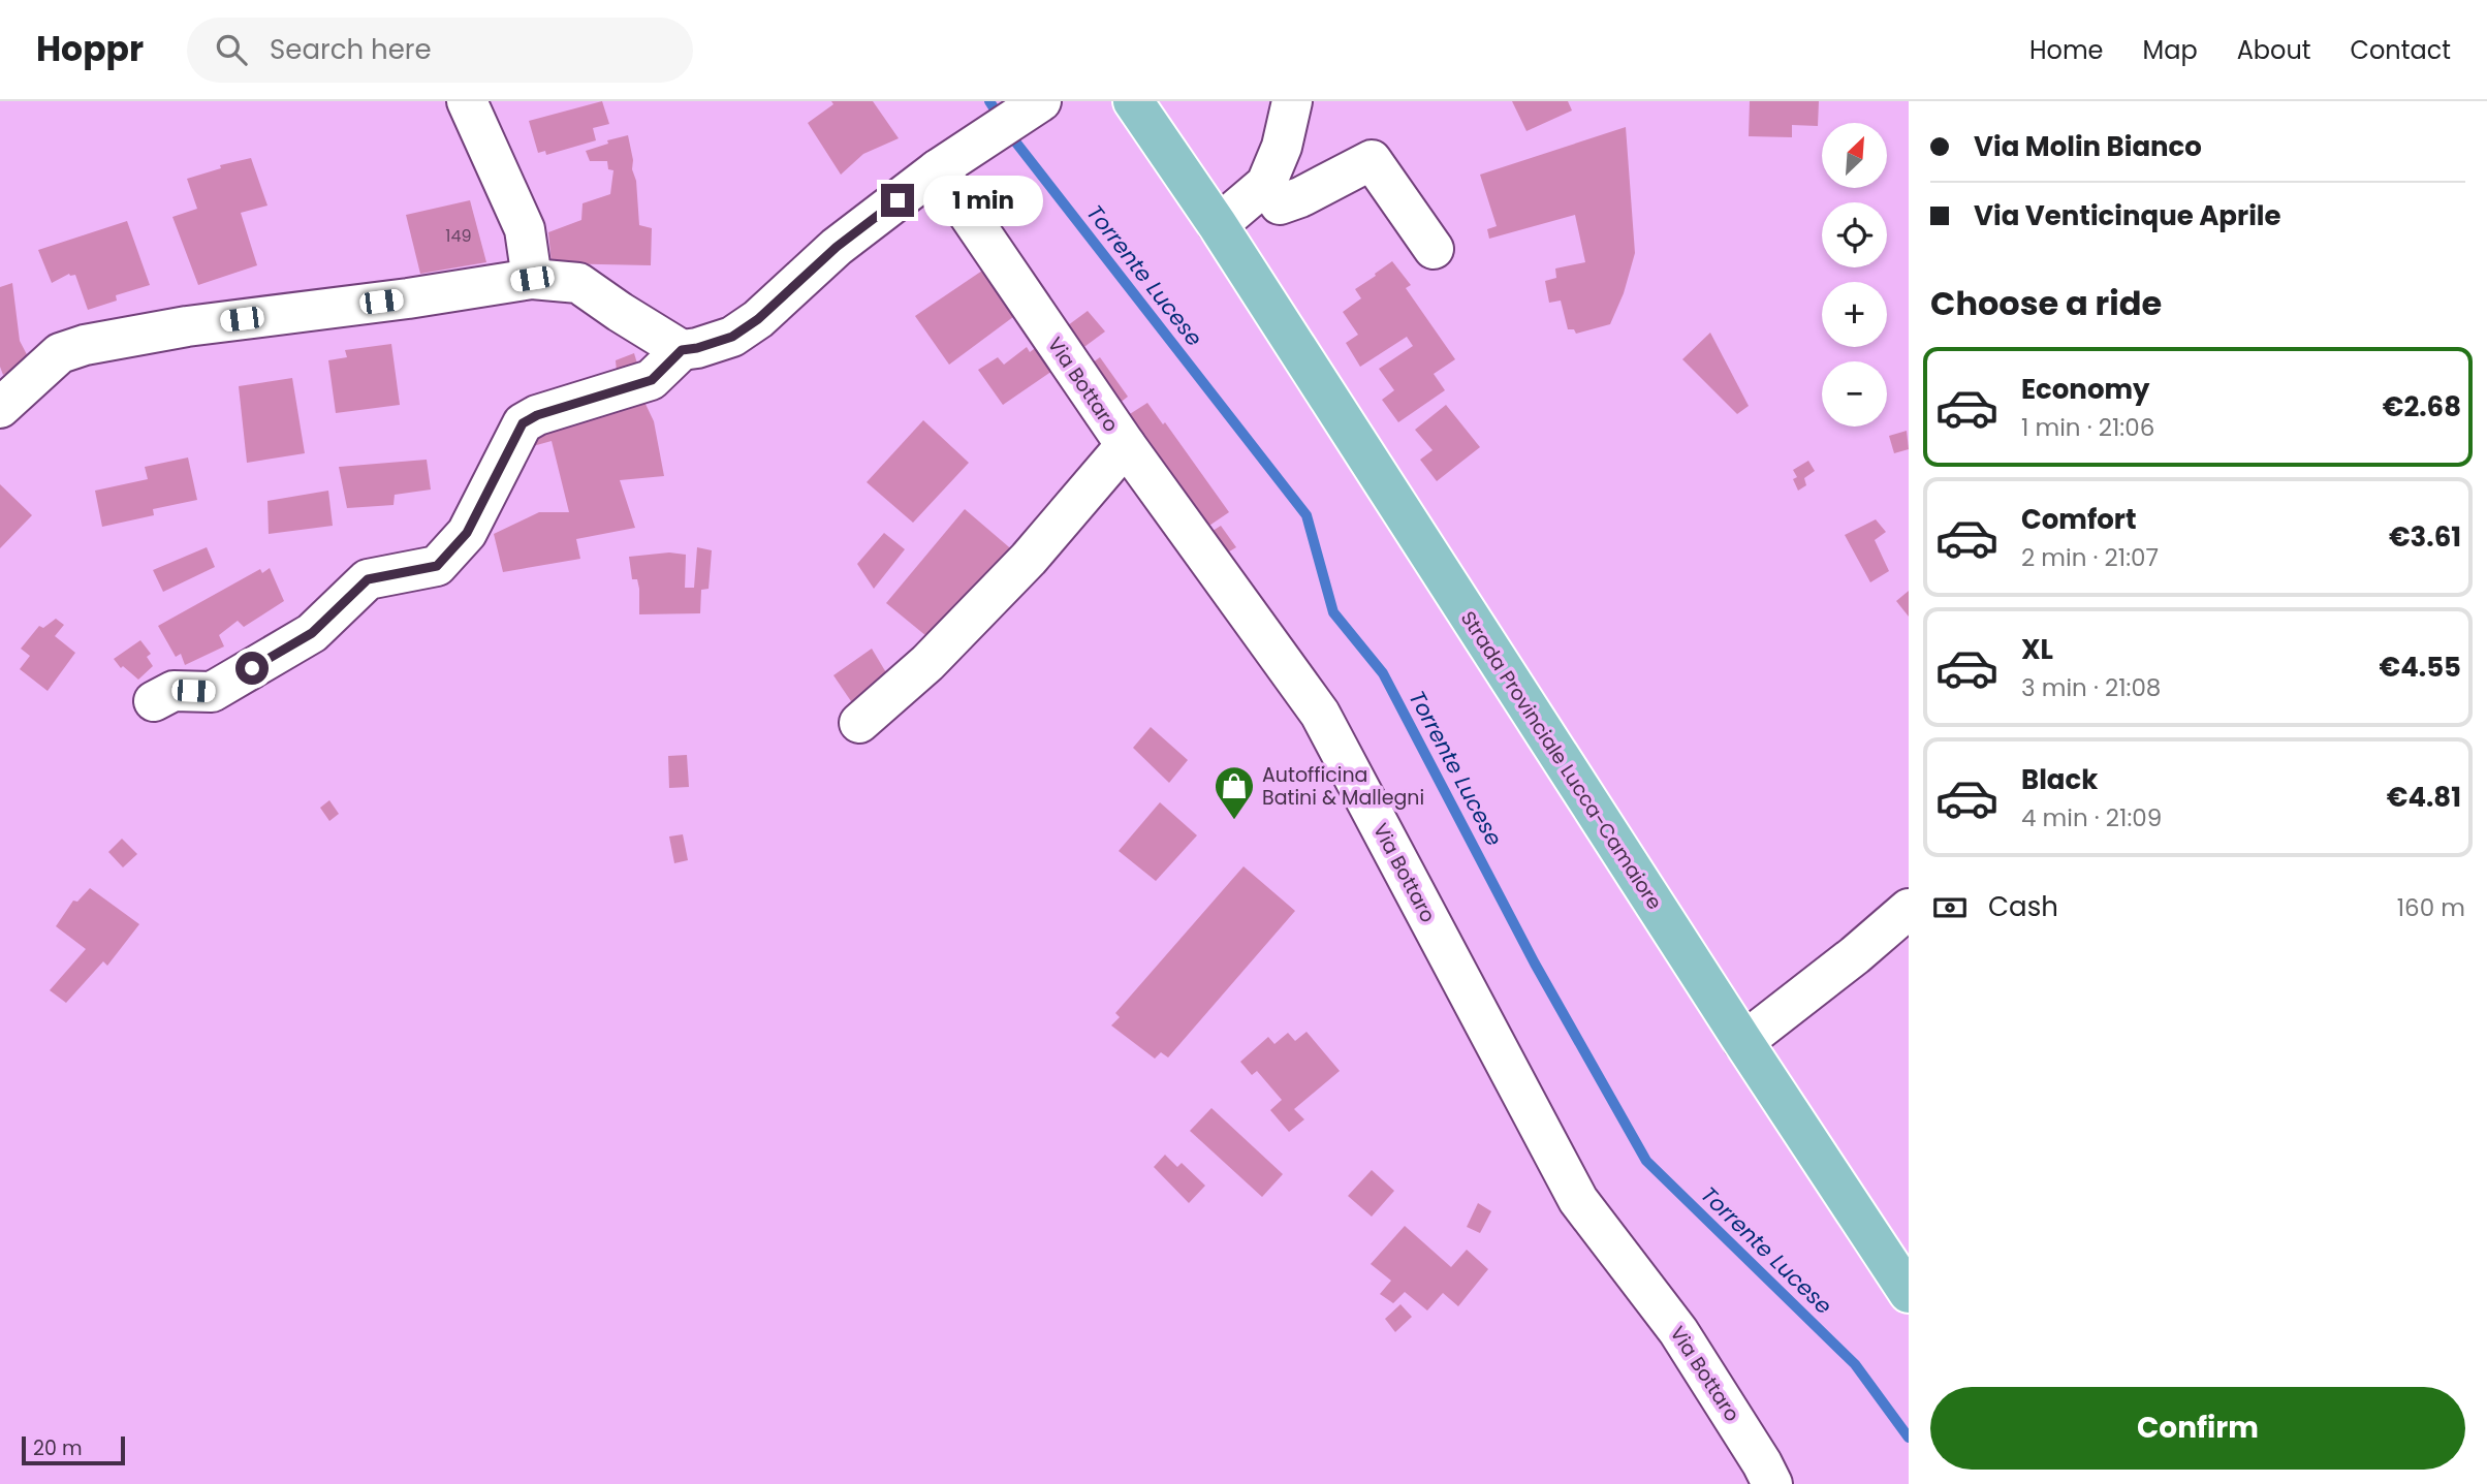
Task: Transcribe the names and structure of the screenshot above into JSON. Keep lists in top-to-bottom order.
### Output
{
  "streets": {
    "main road": ["Strada Provinciale Lucca-Camaiore"],
    "street": ["Via Bottaro"]
  },
  "water": ["Torrente Lucese"],
  "places": {
    "shop": ["Autofficina Batini & Mallegni"]
  },
  "house_numbers": ["149"],
  "scale_bar": "20 m",
  "north": "top right",
  "page": {
    "header": "Hoppr",
    "search": "Search here",
    "nav": [
      "Home",
      "Map",
      "About",
      "Contact"
    ],
    "banner": ["Via Molin Bianco", "Via Venticinque Aprile"],
    "map_buttons": ["+", "−"],
    "bubble": "1 min",
    "heading": "Choose a ride",
    "list": [
      {
        "name": "Economy",
        "note": "1 min · 21:06",
        "value": "€2.68"
      },
      {
        "name": "Comfort",
        "note": "2 min · 21:07",
        "value": "€3.61"
      },
      {
        "name": "XL",
        "note": "3 min · 21:08",
        "value": "€4.55"
      },
      {
        "name": "Black",
        "note": "4 min · 21:09",
        "value": "€4.81"
      }
    ],
    "pay": ["Cash", "160 m"],
    "buttons": "Confirm",
    "scale": "20 m"
  }
}
